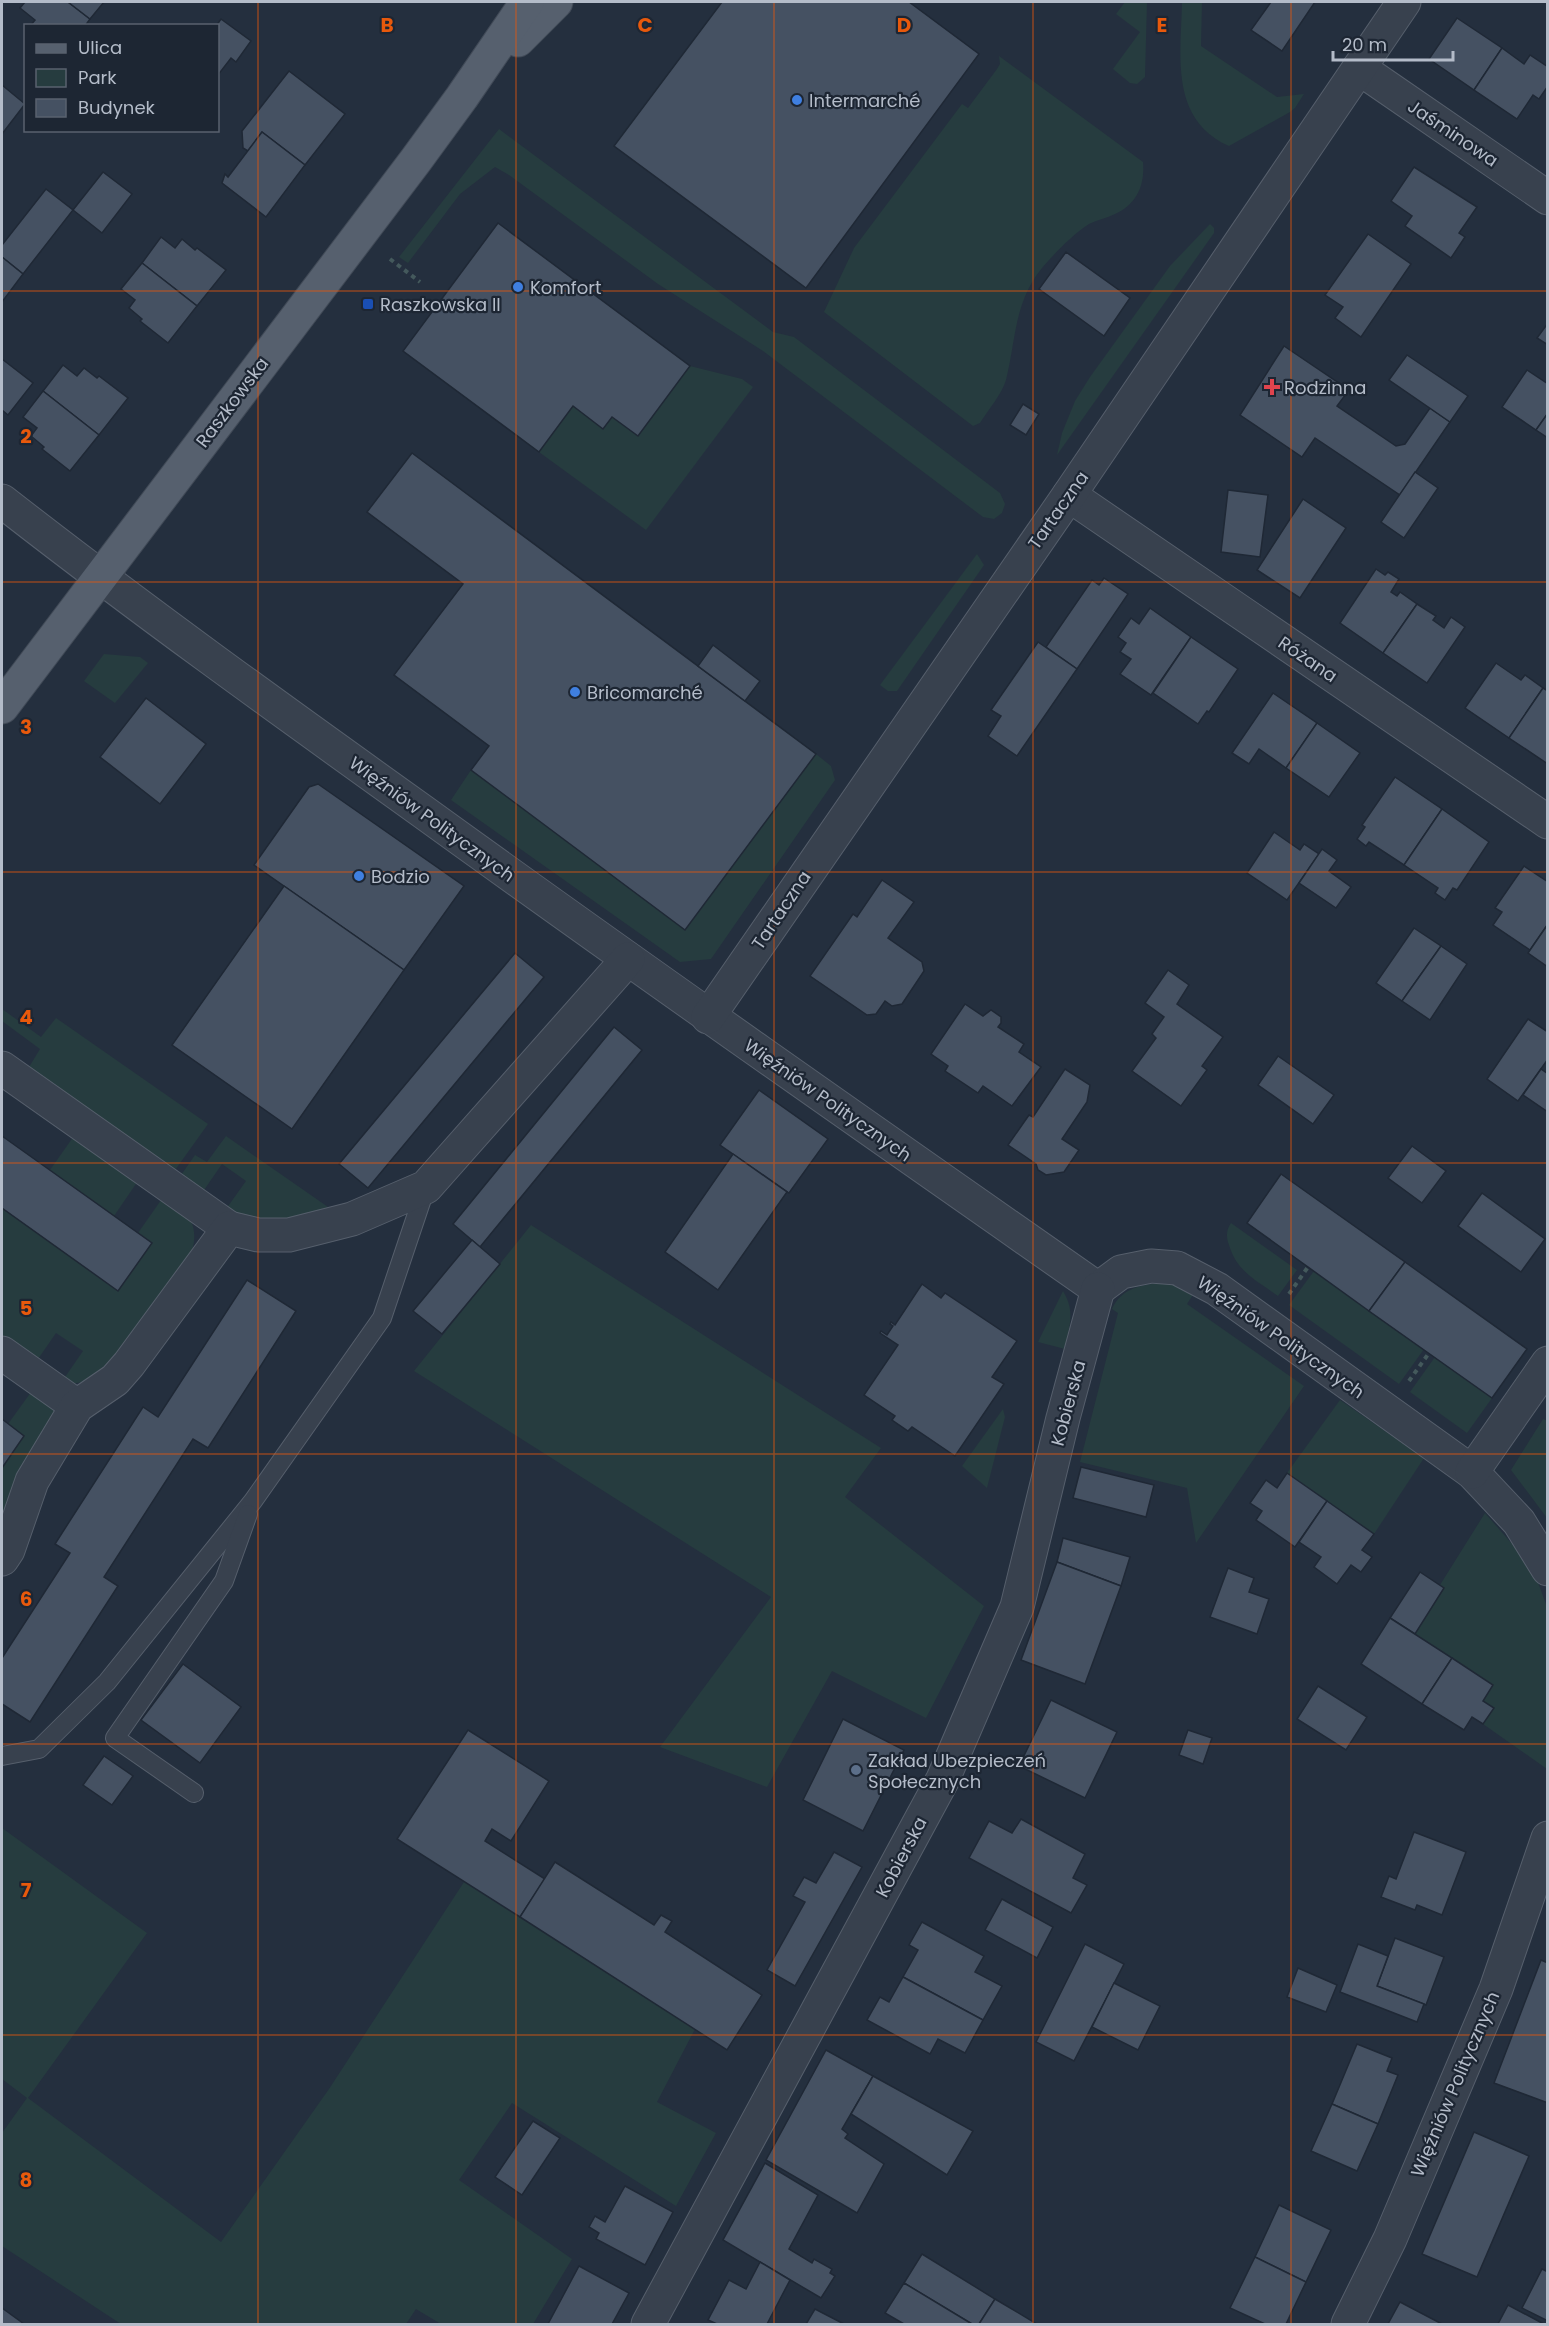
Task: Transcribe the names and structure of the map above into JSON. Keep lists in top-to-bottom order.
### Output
{
  "streets": {
    "main road": ["Raszkowska"],
    "street": [
      "Jaśminowa",
      "Tartaczna",
      "Różana",
      "Więźniów Politycznych",
      "Kobierska"
    ]
  },
  "crossings": [
    ["Jaśminowa", "Tartaczna"],
    ["Raszkowska", "Więźniów Politycznych"],
    ["Tartaczna", "Różana"],
    ["Tartaczna", "Więźniów Politycznych"],
    ["Więźniów Politycznych", "Kobierska"]
  ],
  "places": {
    "other": [
      "Intermarché",
      "Komfort",
      "Bricomarché",
      "Bodzio",
      "Zakład Ubezpieczeń Społecznych"
    ],
    "transit": ["Raszkowska II"],
    "health": ["Rodzinna"]
  },
  "legend": ["Ulica", "Park", "Budynek"],
  "scale_bar": "20 m",
  "grid": {
    "columns": [
      "B",
      "C",
      "D",
      "E"
    ],
    "rows": [
      "2",
      "3",
      "4",
      "5",
      "6",
      "7",
      "8"
    ]
  }
}
